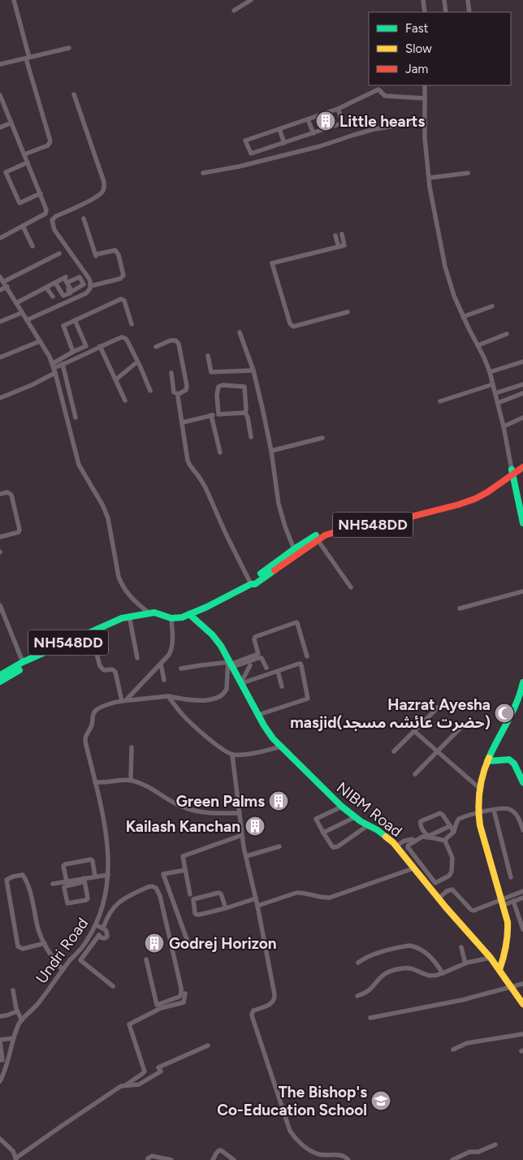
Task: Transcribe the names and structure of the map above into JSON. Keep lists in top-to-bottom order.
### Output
{
  "streets": {
    "main road": ["NH548DD", "NIBM Road"],
    "street": ["Undri Road"]
  },
  "crossings": [
    ["NH548DD", "NIBM Road"],
    ["NH548DD", "Undri Road"],
    ["NIBM Road", "Undri Road"]
  ],
  "places": {
    "building": [
      "Little hearts",
      "Green Palms",
      "Kailash Kanchan",
      "Godrej Horizon"
    ],
    "mosque": ["Hazrat Ayesha masjid(حضرت عائشہ مسجد)"],
    "school or university": ["The Bishop's Co-Education School"]
  },
  "legend": ["Fast", "Slow", "Jam"]
}
